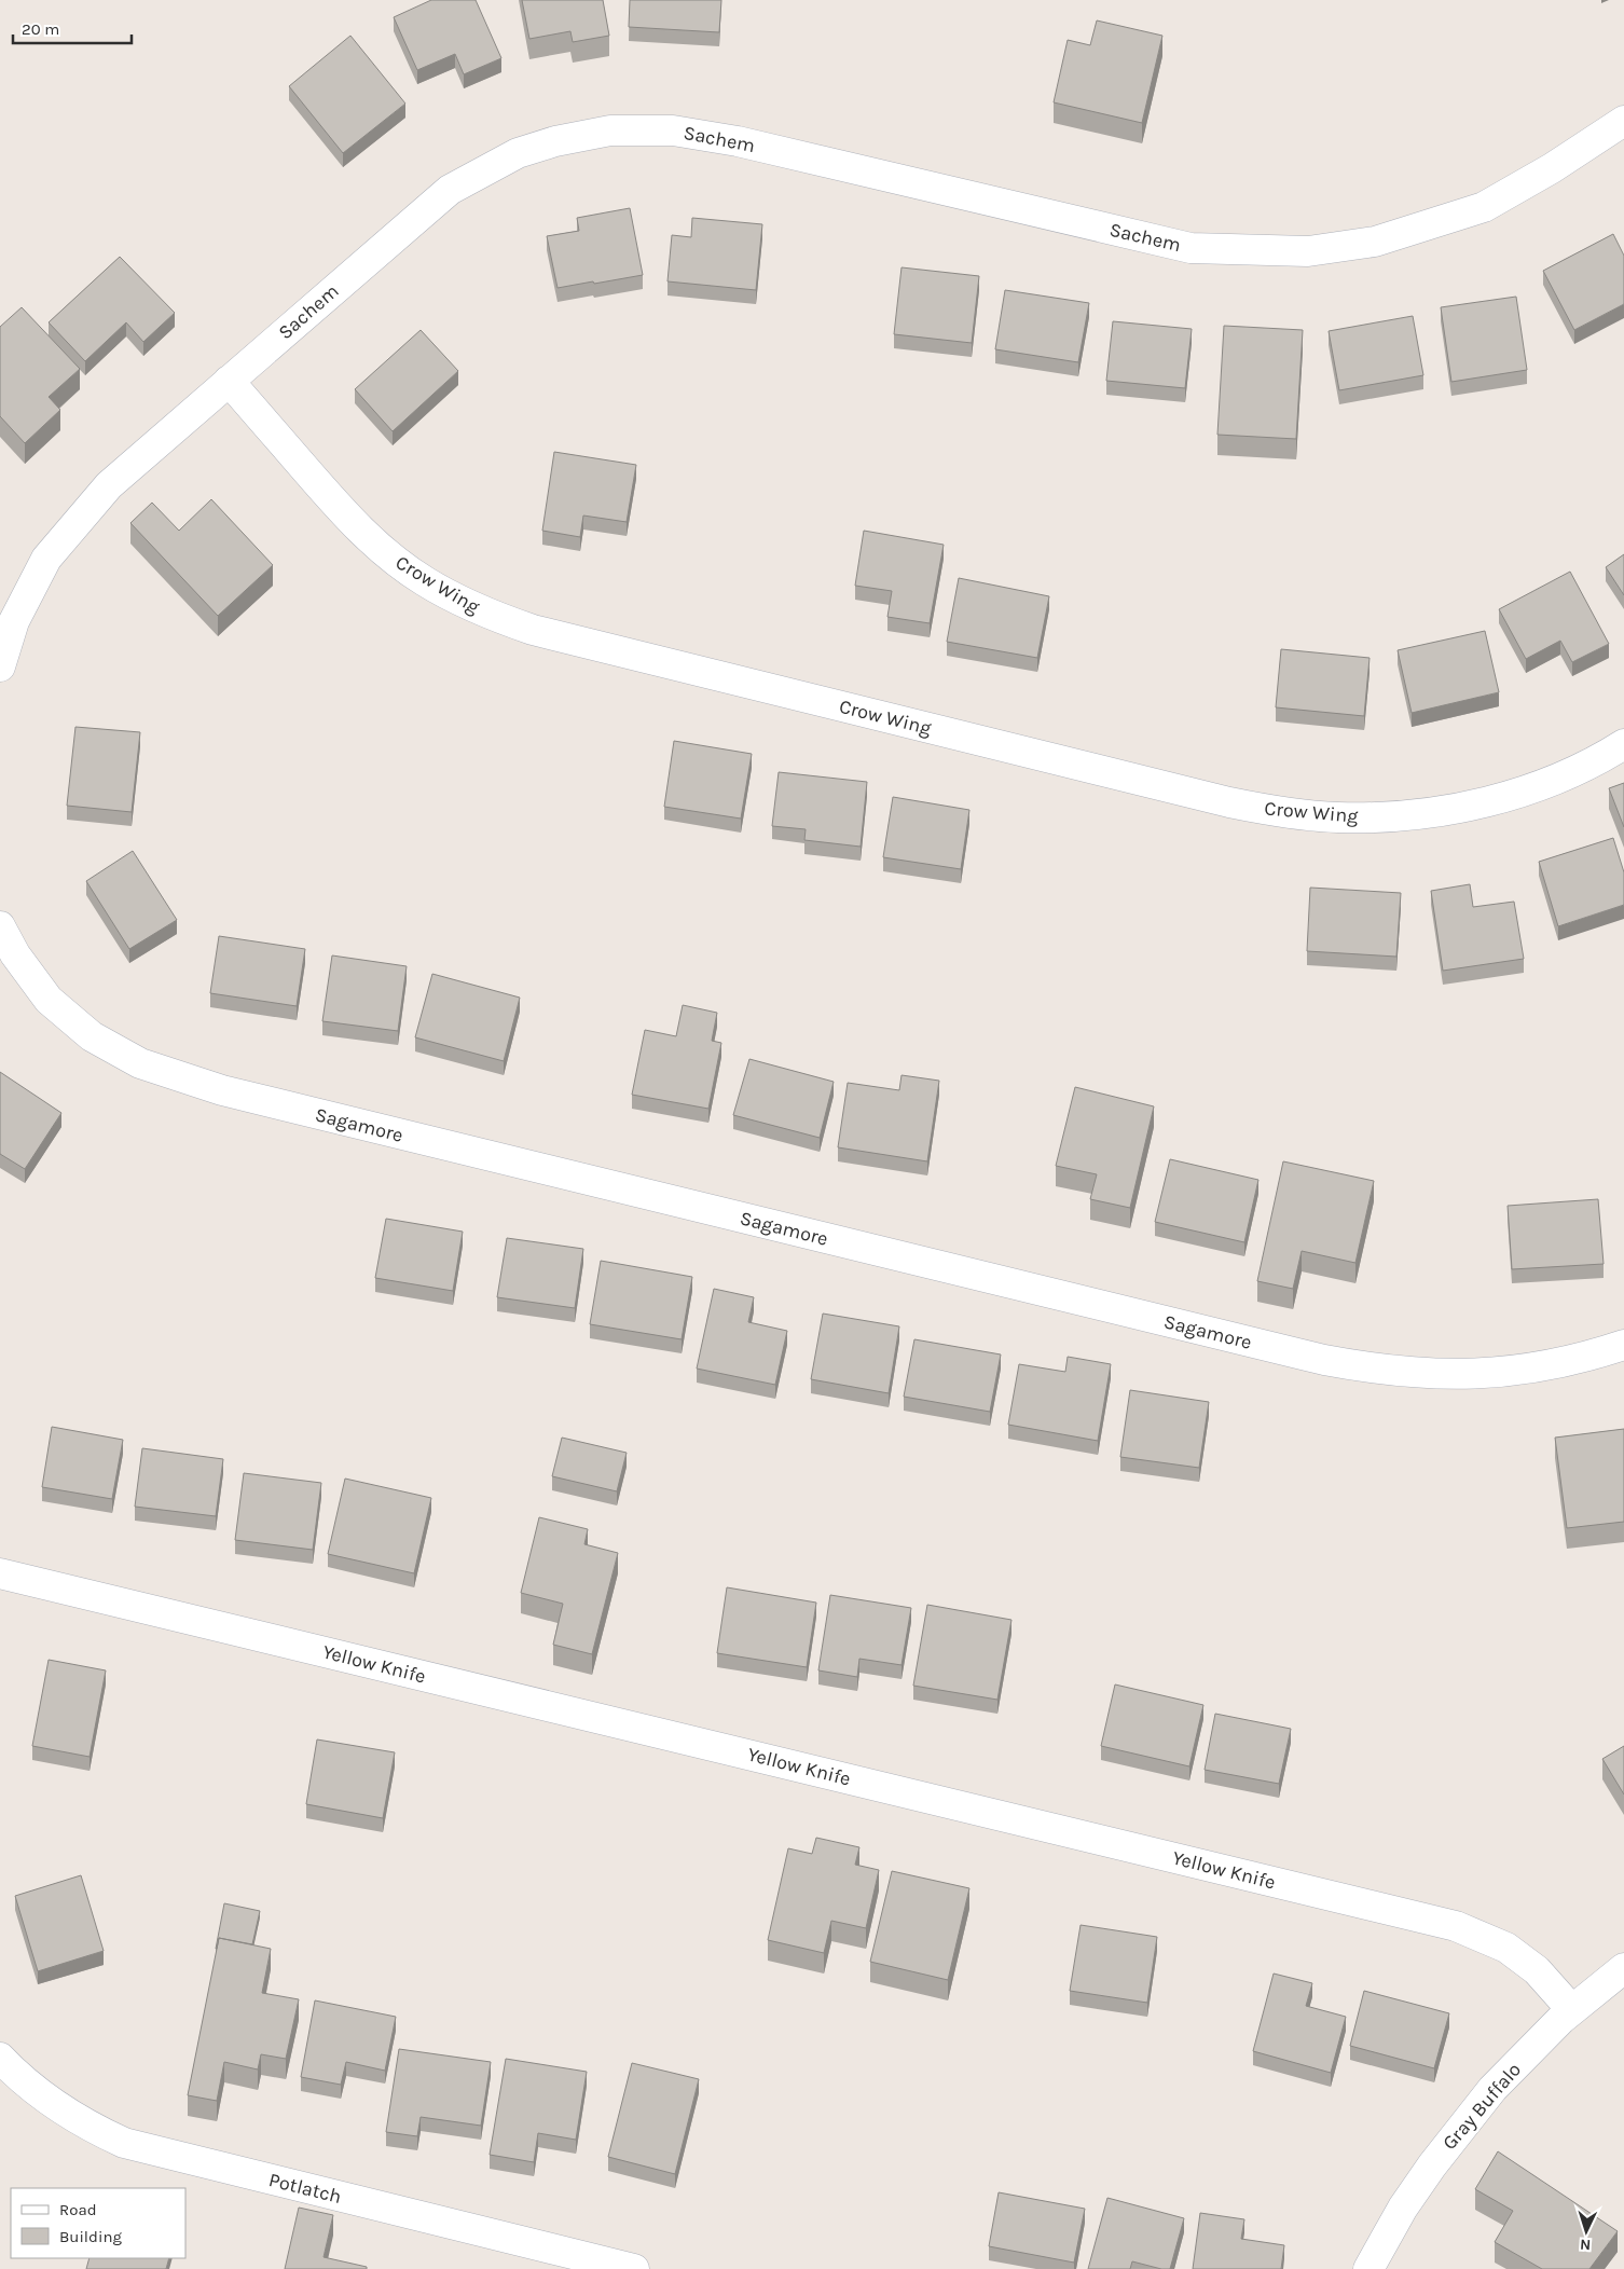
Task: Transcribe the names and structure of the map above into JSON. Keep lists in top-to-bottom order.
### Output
{
  "streets": {
    "street": [
      "Sachem",
      "Crow Wing",
      "Sagamore",
      "Yellow Knife",
      "Gray Buffalo",
      "Potlatch"
    ]
  },
  "crossings": [
    ["Sachem", "Crow Wing"],
    ["Yellow Knife", "Gray Buffalo"]
  ],
  "legend": ["Road", "Building"],
  "scale_bar": "20 m",
  "north": "bottom"
}
